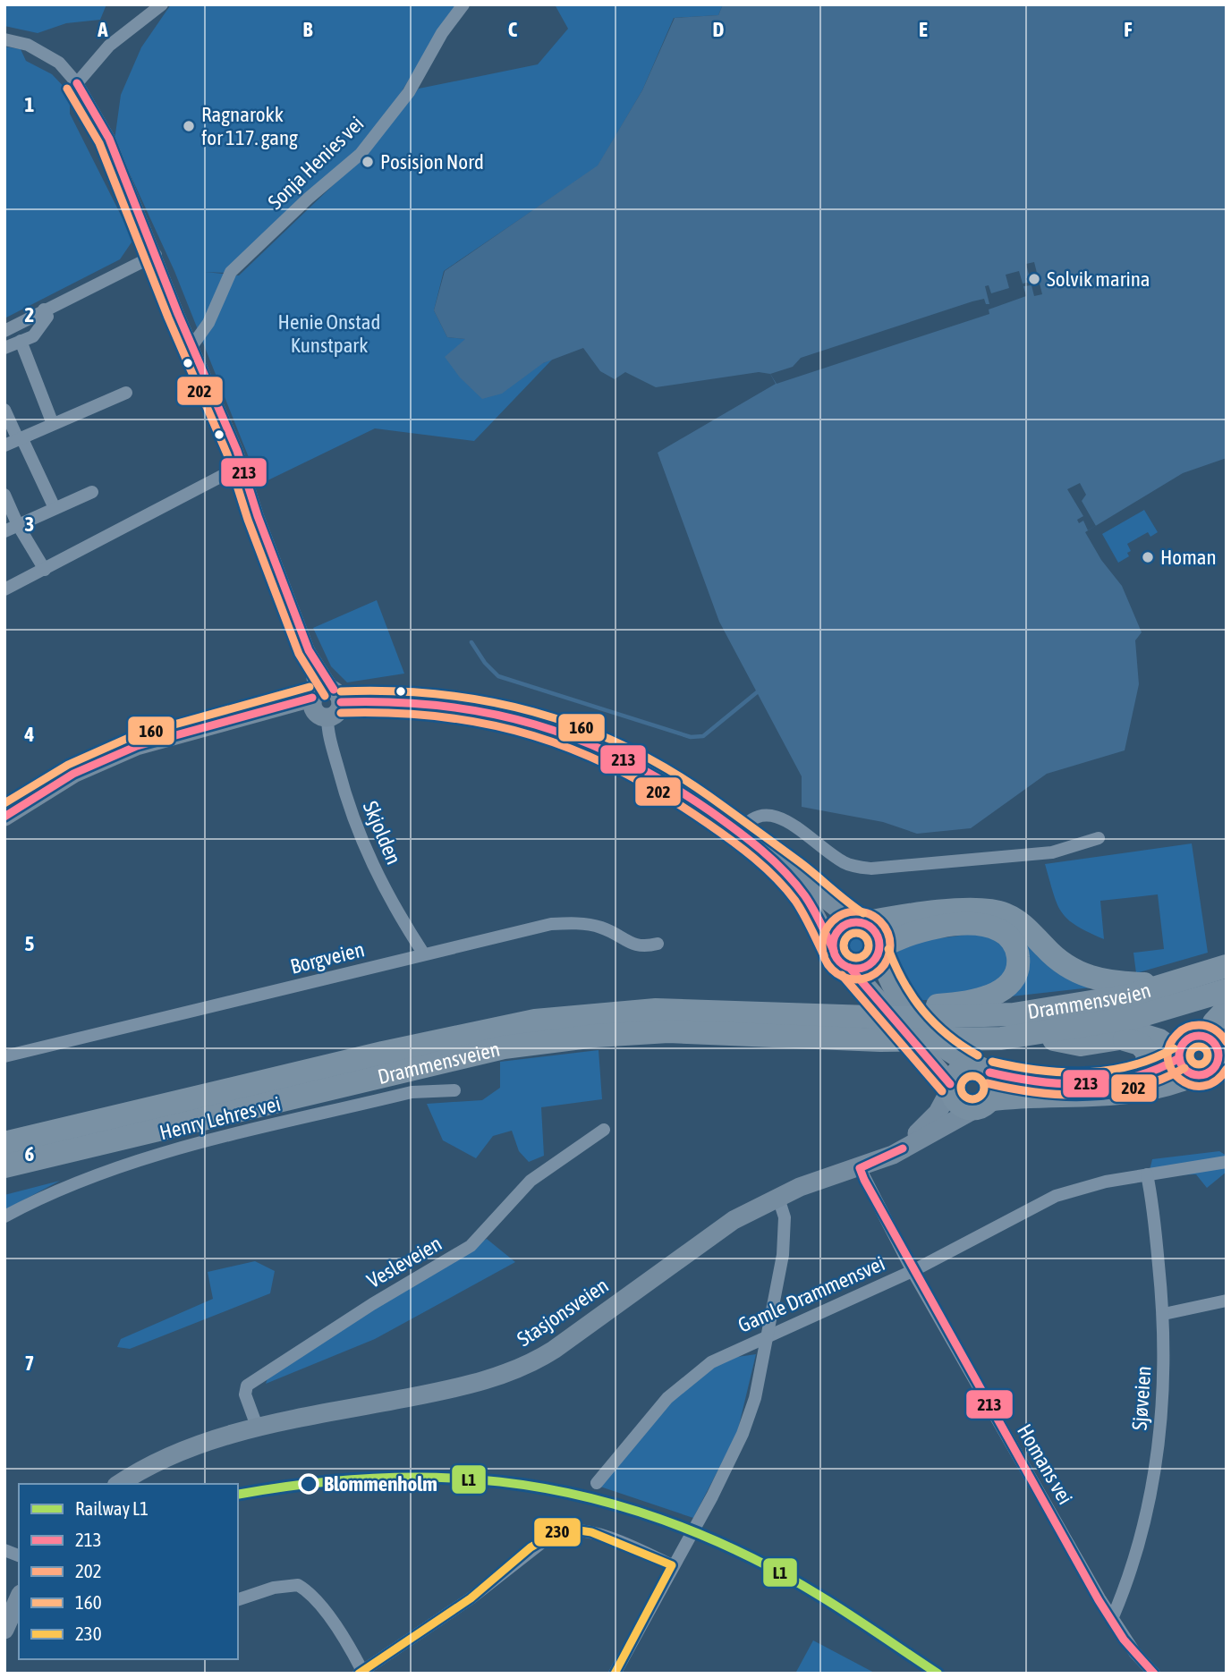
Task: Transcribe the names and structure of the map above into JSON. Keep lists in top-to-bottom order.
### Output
{
  "streets": {
    "highway": ["Drammensveien"],
    "main road": ["Stasjonsveien"],
    "street": [
      "Sonja Henies vei",
      "Skjolden",
      "Borgveien",
      "Henry Lehres vei",
      "Vesleveien",
      "Gamle Drammensvei",
      "Sjøveien",
      "Homans vei"
    ]
  },
  "crossings": [
    ["Skjolden", "Borgveien"],
    ["Vesleveien", "Stasjonsveien"],
    ["Gamle Drammensvei", "Sjøveien"],
    ["Gamle Drammensvei", "Homans vei"],
    ["Stasjonsveien", "Homans vei"],
    ["Sjøveien", "Homans vei"]
  ],
  "parks": ["Henie Onstad Kunstpark"],
  "places": [
    "Ragnarokk for 117. gang",
    "Posisjon Nord",
    "Solvik marina",
    "Homan",
    "Blommenholm"
  ],
  "lines": [
    "transit line 213",
    "transit line 202",
    "transit line 160",
    "rail line L1",
    "transit line 230"
  ],
  "legend": [
    "Railway L1",
    "213",
    "202",
    "160",
    "230"
  ],
  "grid": {
    "columns": [
      "A",
      "B",
      "C",
      "D",
      "E",
      "F"
    ],
    "rows": [
      "1",
      "2",
      "3",
      "4",
      "5",
      "6",
      "7"
    ]
  }
}
